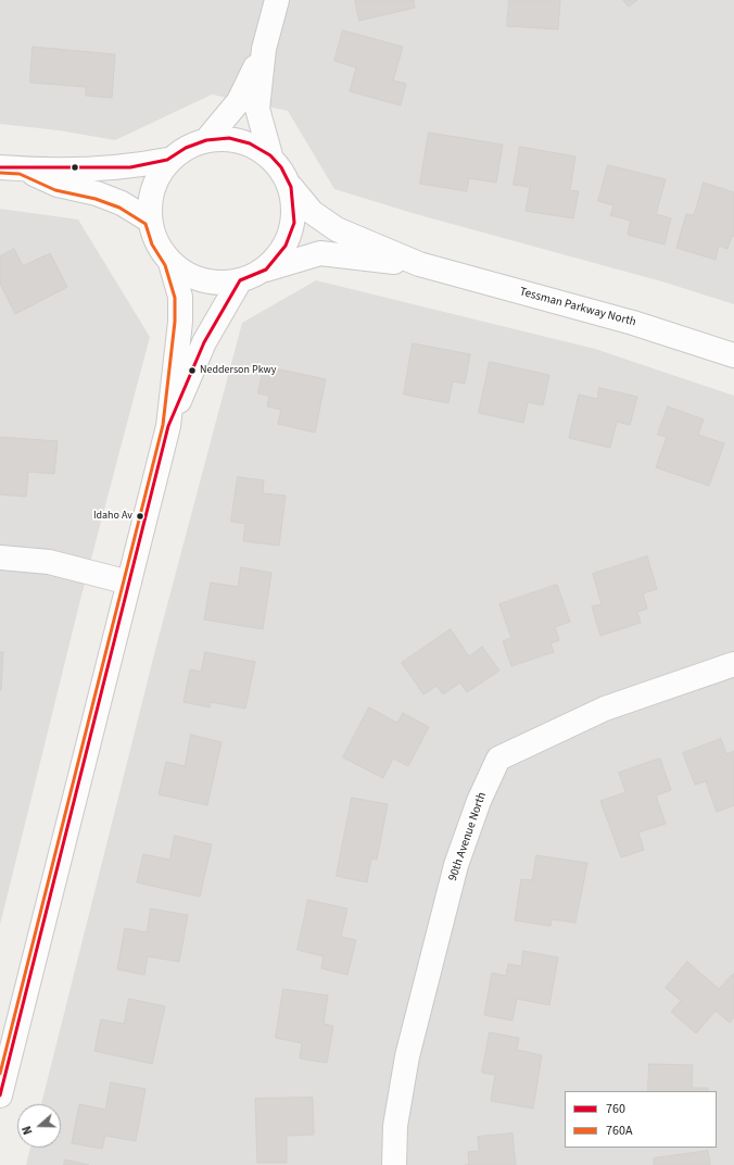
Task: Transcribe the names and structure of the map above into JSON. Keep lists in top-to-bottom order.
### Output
{
  "streets": {
    "street": ["Tessman Parkway North", "90th Avenue North"]
  },
  "places": ["Nedderson Pkwy", "Idaho Av"],
  "lines": ["transit line 760", "transit line 760A"],
  "legend": ["760", "760A"],
  "north": "left"
}
